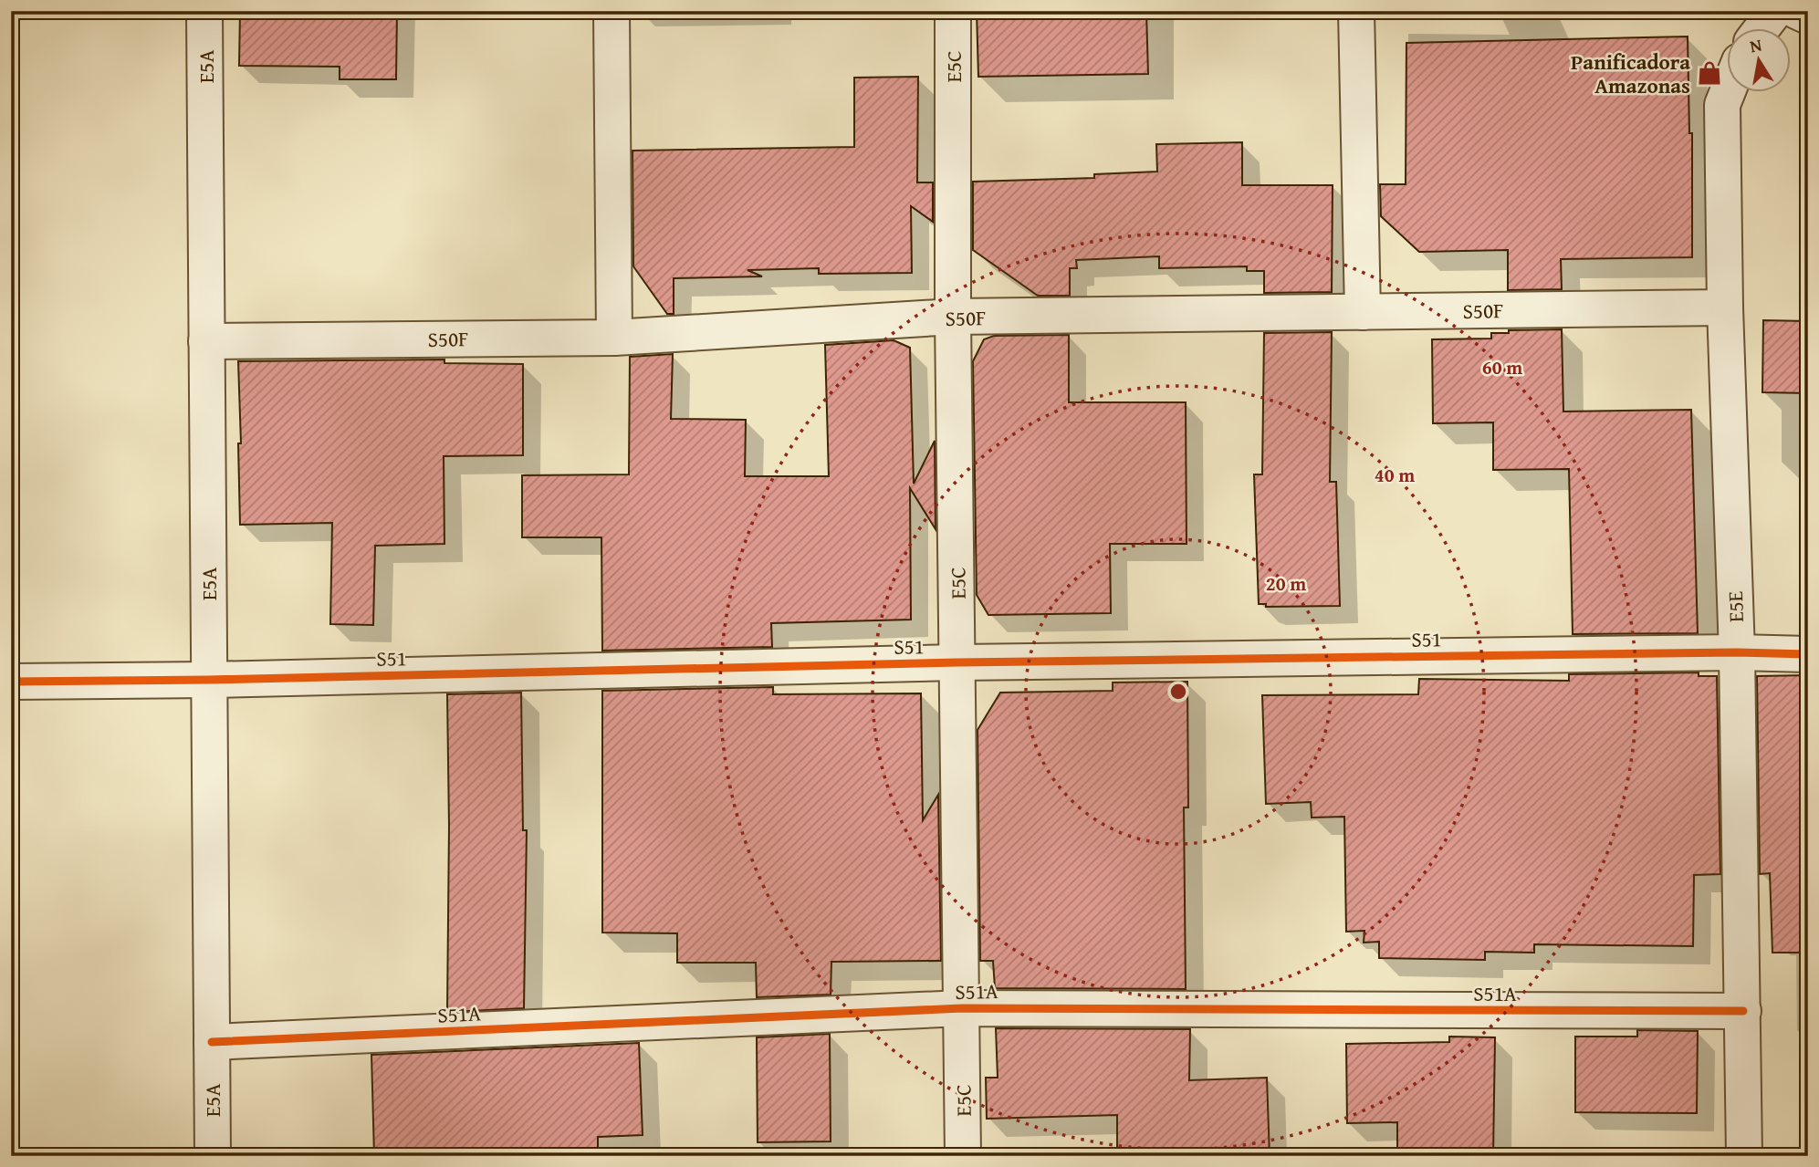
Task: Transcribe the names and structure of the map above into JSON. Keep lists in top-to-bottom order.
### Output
{
  "streets": {
    "street": [
      "E5A",
      "E5C",
      "S50F",
      "E5E",
      "S51",
      "S51A"
    ]
  },
  "crossings": [
    ["E5A", "S50F"],
    ["E5A", "S51"],
    ["E5A", "S51A"],
    ["E5C", "S50F"],
    ["E5C", "S51"],
    ["E5C", "S51A"],
    ["S50F", "E5E"],
    ["E5E", "S51"],
    ["E5E", "S51A"]
  ],
  "places": {
    "shop": ["Panificadora Amazonas"]
  },
  "north": "top",
  "rings": ["60 m", "40 m", "20 m"]
}
